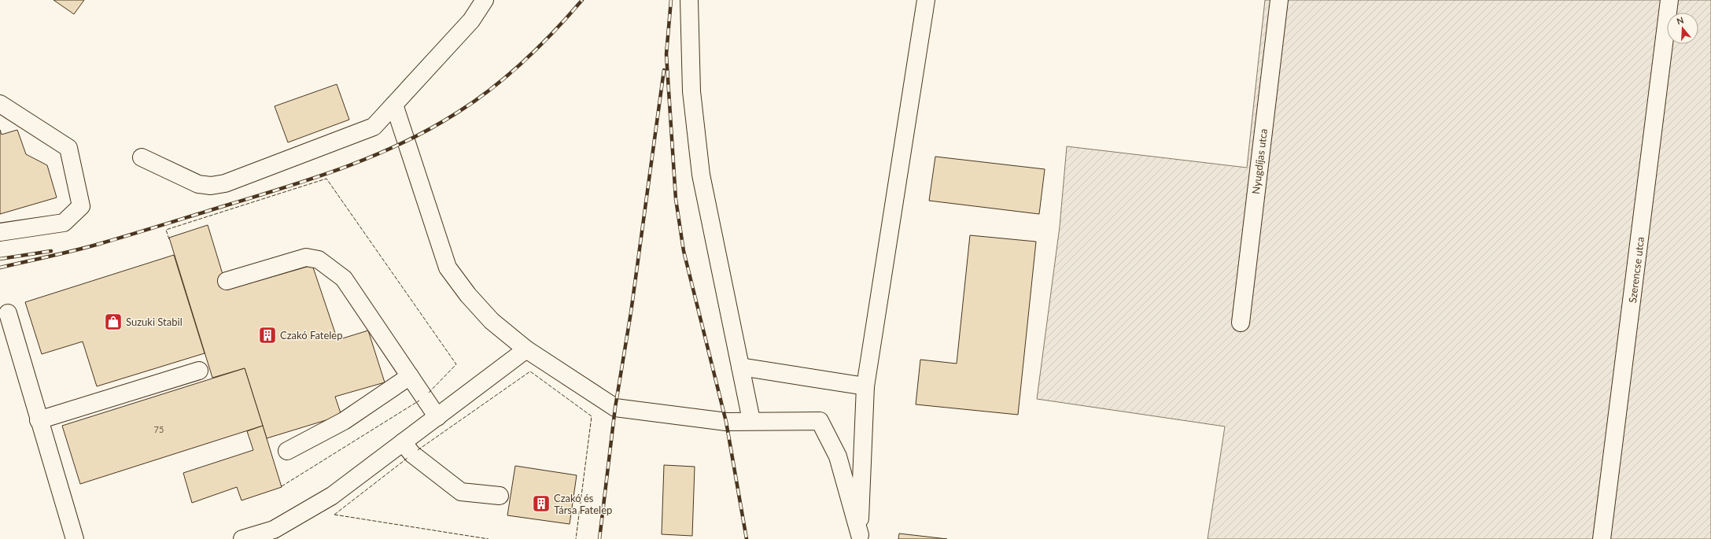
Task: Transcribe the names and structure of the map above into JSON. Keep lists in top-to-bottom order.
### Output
{
  "streets": {
    "street": ["Nyugdíjas utca", "Szerencse utca"]
  },
  "places": {
    "shop": ["Suzuki Stabil"],
    "building": ["Czakó Fatelep", "Czakó és Társa Fatelep"]
  },
  "house_numbers": ["75"],
  "north": "top"
}
